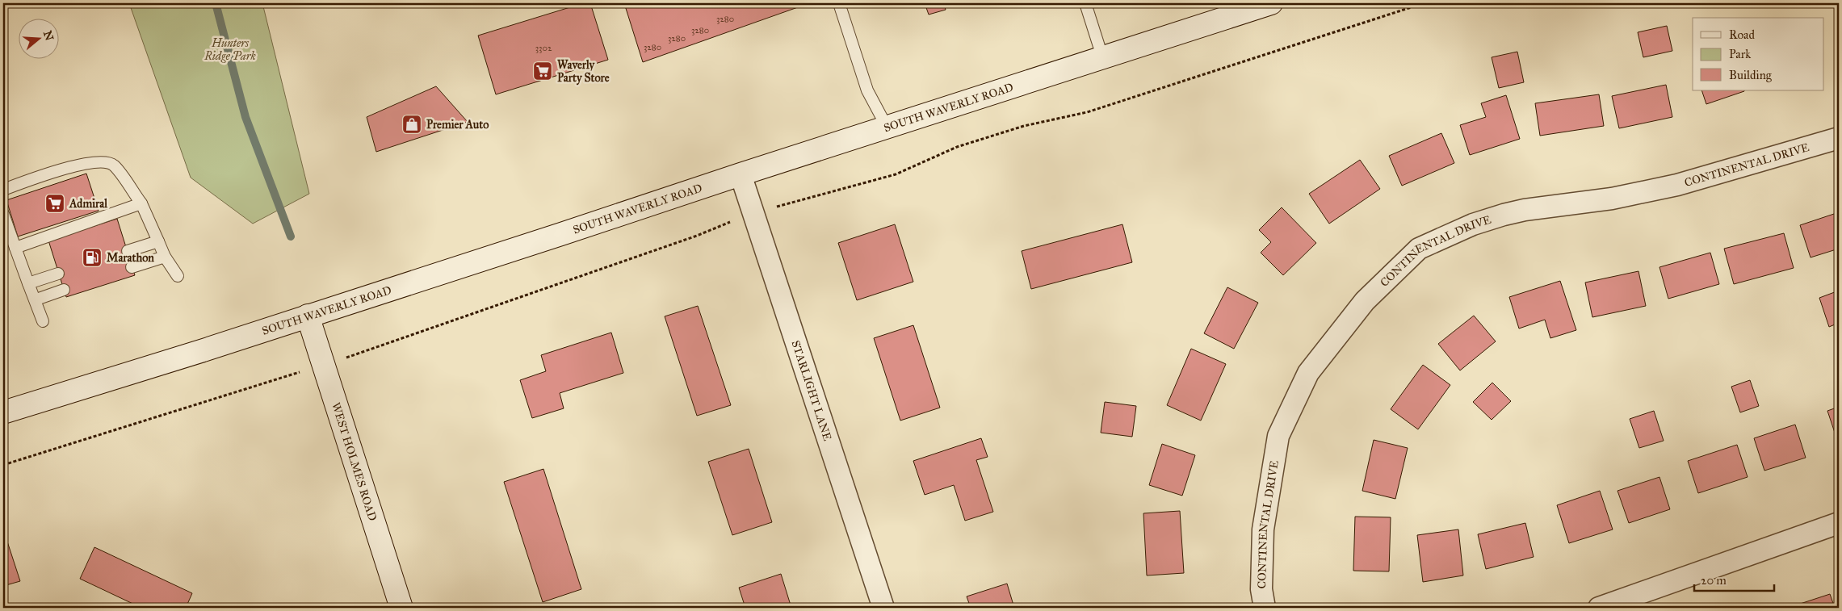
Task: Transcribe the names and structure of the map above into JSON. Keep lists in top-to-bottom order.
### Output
{
  "streets": {
    "main road": ["SOUTH WAVERLY ROAD", "WEST HOLMES ROAD"],
    "street": ["CONTINENTAL DRIVE", "STARLIGHT LANE"]
  },
  "crossings": [
    ["SOUTH WAVERLY ROAD", "STARLIGHT LANE"],
    ["SOUTH WAVERLY ROAD", "WEST HOLMES ROAD"]
  ],
  "parks": ["Hunters Ridge Park"],
  "places": {
    "supermarket": ["Waverly Party Store", "Admiral"],
    "shop": ["Premier Auto"],
    "fuel station": ["Marathon"]
  },
  "house_numbers": [
    "3280",
    "3280",
    "3280",
    "3280",
    "3302"
  ],
  "legend": ["Road", "Park", "Building"],
  "scale_bar": "20 m",
  "north": "right"
}
